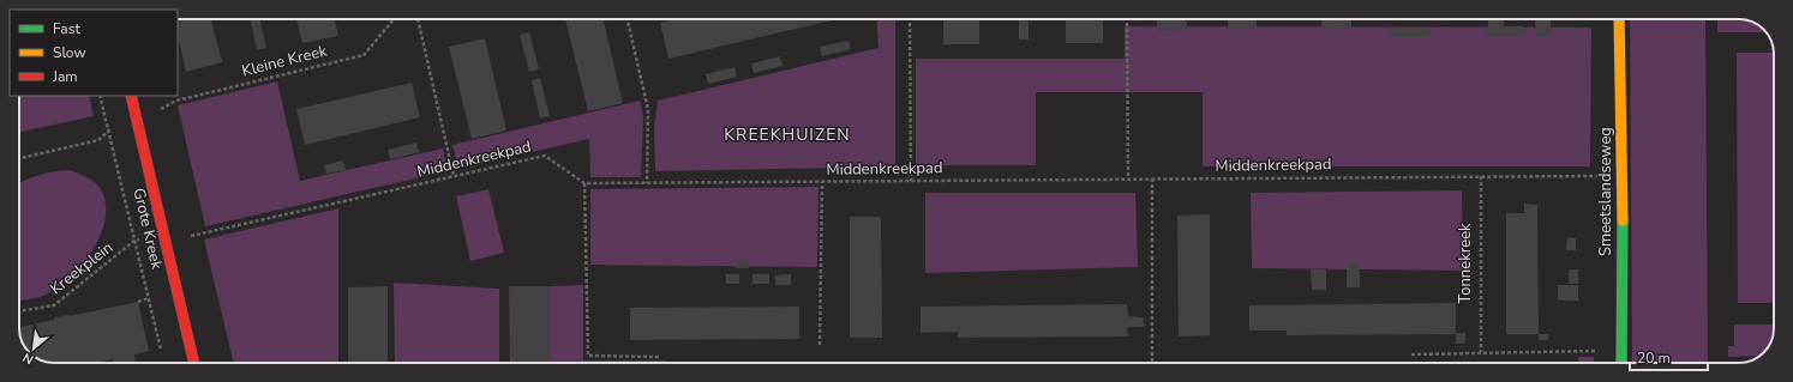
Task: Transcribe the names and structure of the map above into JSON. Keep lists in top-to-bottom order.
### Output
{
  "streets": {
    "street": ["Smeetslandseweg", "Grote Kreek"],
    "path": [
      "Kleine Kreek",
      "Middenkreekpad",
      "Tonnekreek",
      "Kreekplein"
    ]
  },
  "crossings": [
    ["Kleine Kreek", "Grote Kreek"],
    ["Middenkreekpad", "Smeetslandseweg"],
    ["Middenkreekpad", "Grote Kreek"],
    ["Middenkreekpad", "Tonnekreek"],
    ["Middenkreekpad", "Kreekplein"],
    ["Grote Kreek", "Kreekplein"]
  ],
  "districts": ["KREEKHUIZEN"],
  "legend": ["Fast", "Slow", "Jam"],
  "scale_bar": "20 m",
  "north": "bottom left"
}
